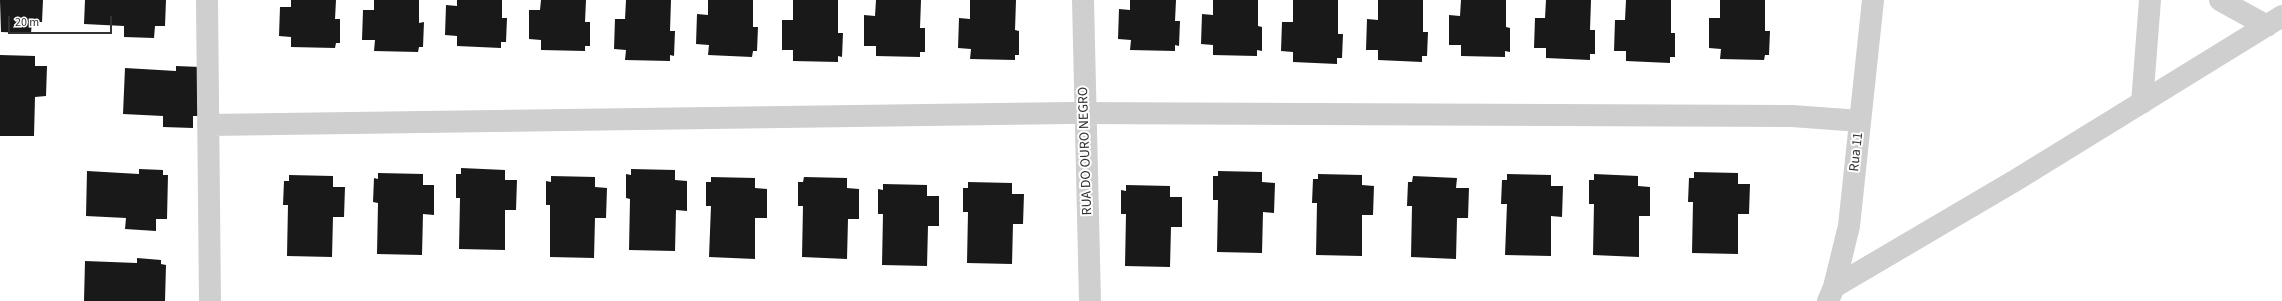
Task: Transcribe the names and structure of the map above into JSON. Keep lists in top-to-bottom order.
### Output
{
  "streets": {
    "street": ["RUA DO OURO NEGRO", "Rua 11"]
  },
  "scale_bar": "20 m"
}
